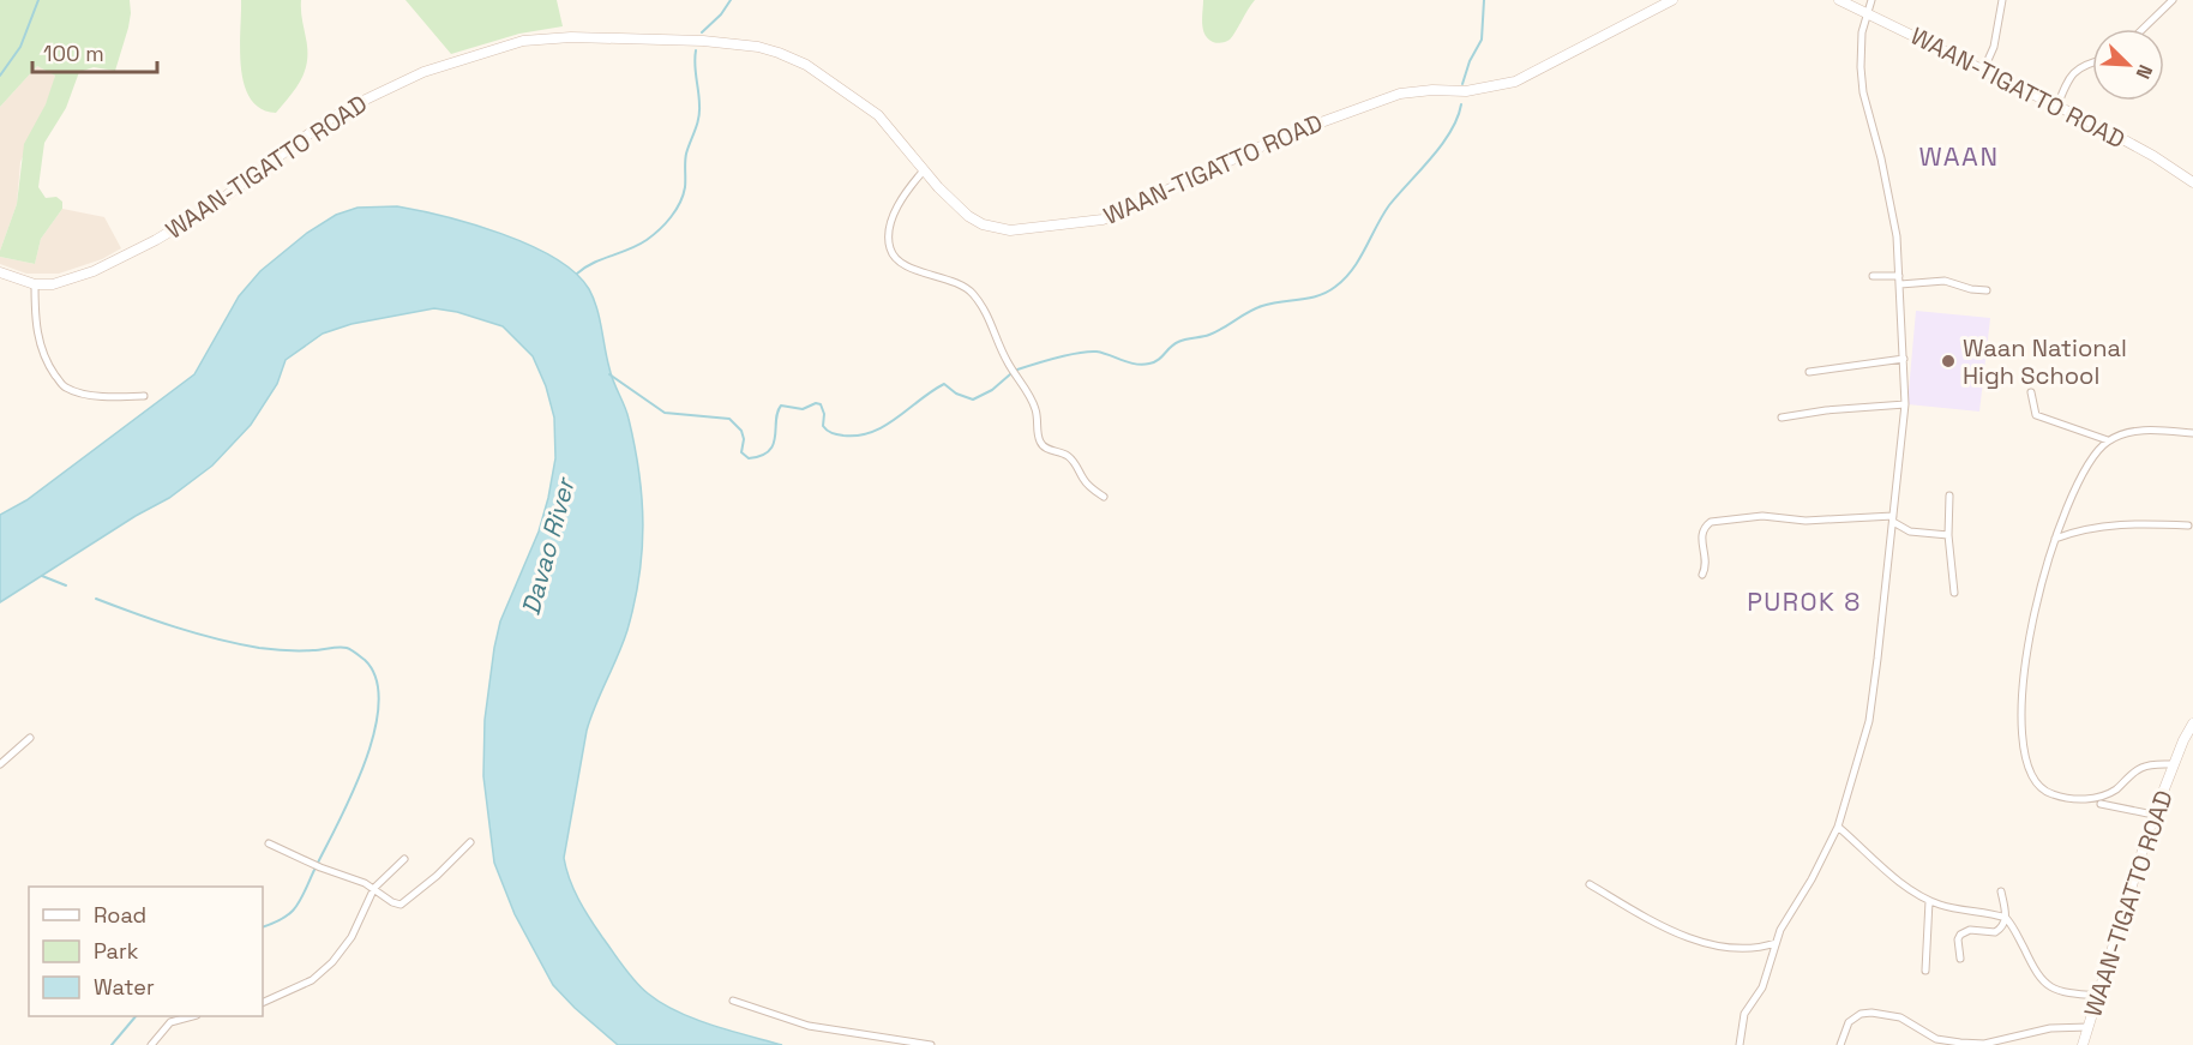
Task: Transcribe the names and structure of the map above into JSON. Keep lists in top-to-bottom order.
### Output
{
  "streets": {
    "street": ["WAAN-TIGATTO ROAD"]
  },
  "districts": ["WAAN", "PUROK 8"],
  "water": ["Davao River"],
  "places": ["Waan National High School"],
  "legend": ["Road", "Park", "Water"],
  "scale_bar": "100 m",
  "north": "bottom right"
}
